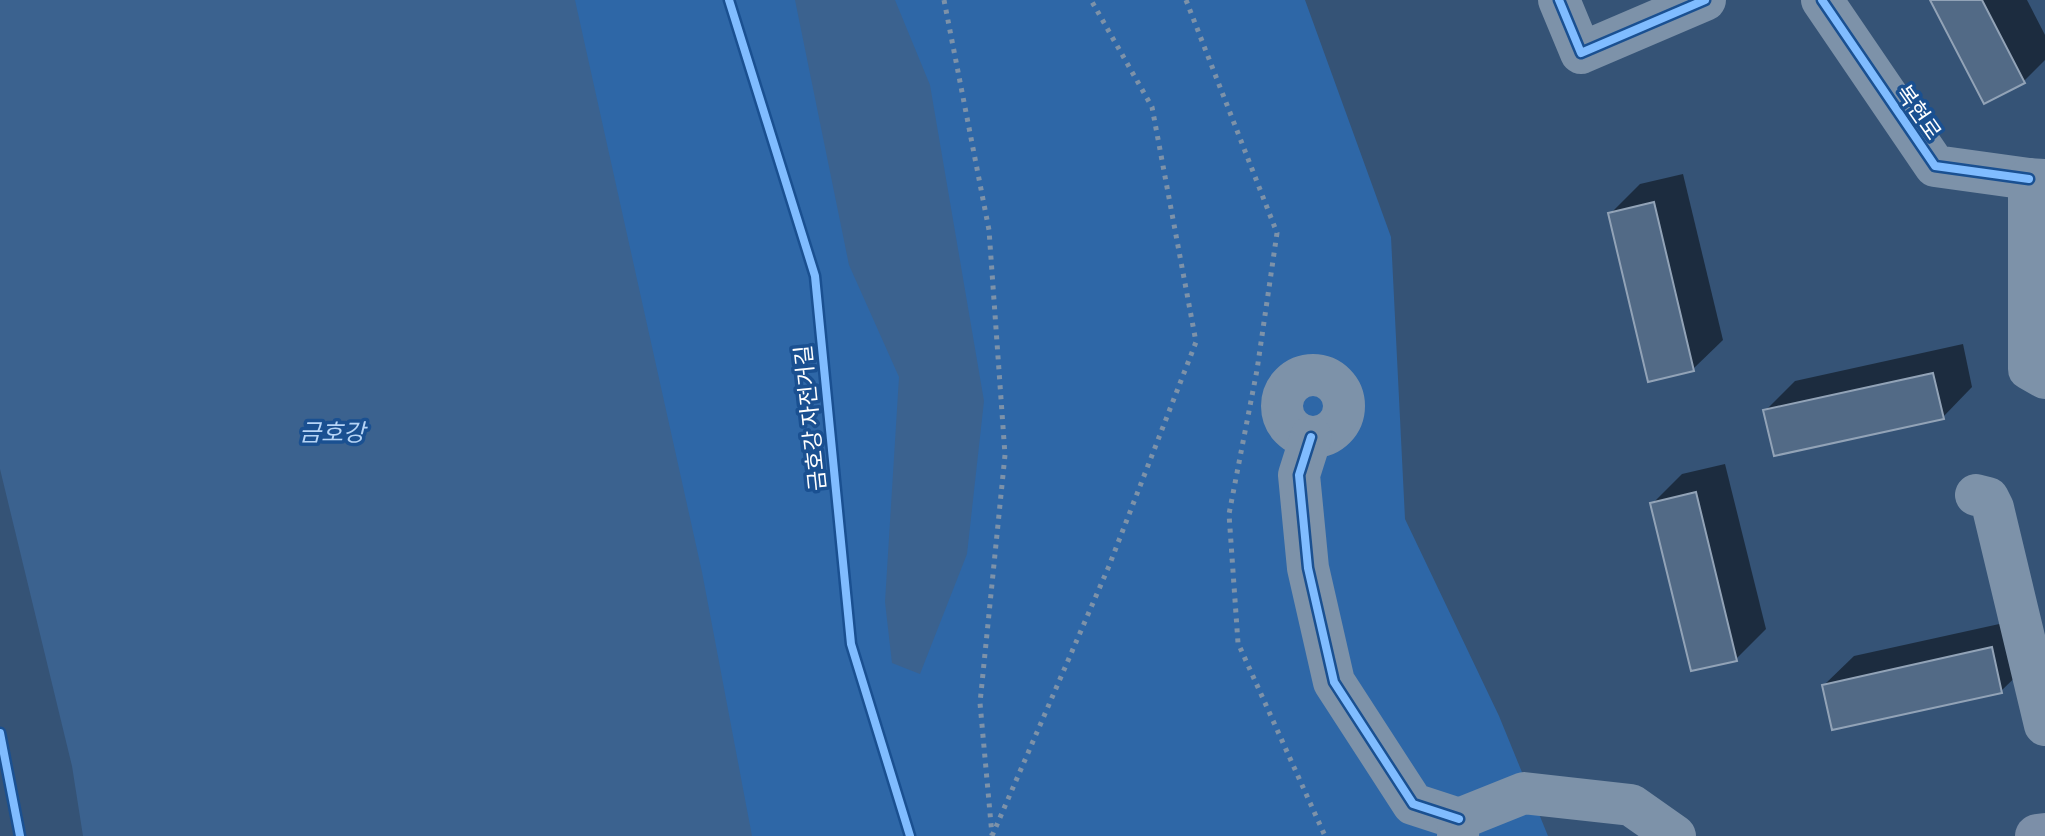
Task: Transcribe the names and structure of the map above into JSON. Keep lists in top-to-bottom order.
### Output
{
  "streets": {
    "street": ["복현로"],
    "cycle path": ["금호강 자전거길"]
  },
  "water": ["금호강"]
}
